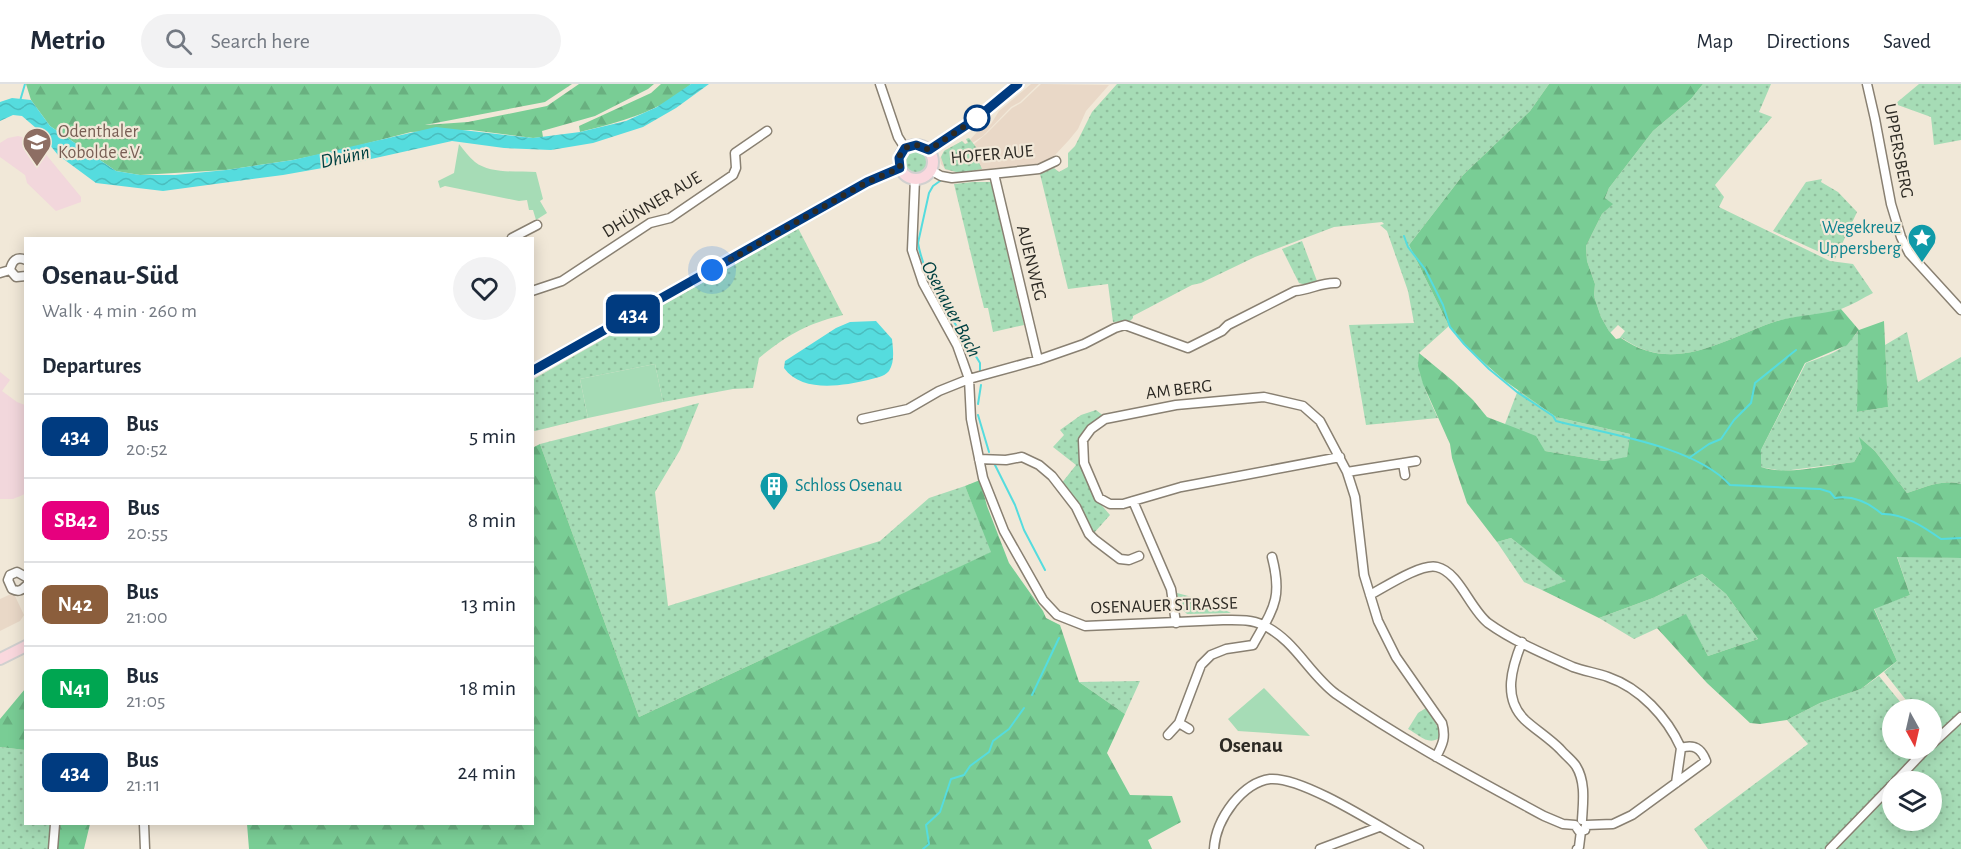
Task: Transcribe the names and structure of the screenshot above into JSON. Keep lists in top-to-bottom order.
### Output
{
  "streets": {
    "street": [
      "UPPERSBERG",
      "HOFER AUE",
      "DHÜNNER AUE",
      "AUENWEG",
      "AM BERG",
      "OSENAUER STRASSE"
    ]
  },
  "crossings": [
    ["HOFER AUE", "AUENWEG"],
    ["HOFER AUE", "OSENAUER STRASSE"],
    ["AM BERG", "OSENAUER STRASSE"]
  ],
  "districts": ["Osenau"],
  "water": ["Dhünn", "Osenauer Bach"],
  "places": {
    "school or university": ["Odenthaler Kobolde e.V."],
    "place": ["Wegekreuz Uppersberg"],
    "building": ["Schloss Osenau"]
  },
  "lines": ["bus line 434"],
  "north": "bottom",
  "page": {
    "header": "Metrio",
    "search": "Search here",
    "nav": ["Map", "Directions", "Saved"],
    "on_map": "434",
    "heading": [
      ["Osenau-Süd", "Walk · 4 min · 260 m"],
      "Departures"
    ],
    "list": [
      {
        "mark": "434",
        "name": "Bus",
        "note": "20:52",
        "value": "5 min"
      },
      {
        "mark": "SB42",
        "name": "Bus",
        "note": "20:55",
        "value": "8 min"
      },
      {
        "mark": "N42",
        "name": "Bus",
        "note": "21:00",
        "value": "13 min"
      },
      {
        "mark": "N41",
        "name": "Bus",
        "note": "21:05",
        "value": "18 min"
      },
      {
        "mark": "434",
        "name": "Bus",
        "note": "21:11",
        "value": "24 min"
      }
    ]
  }
}
